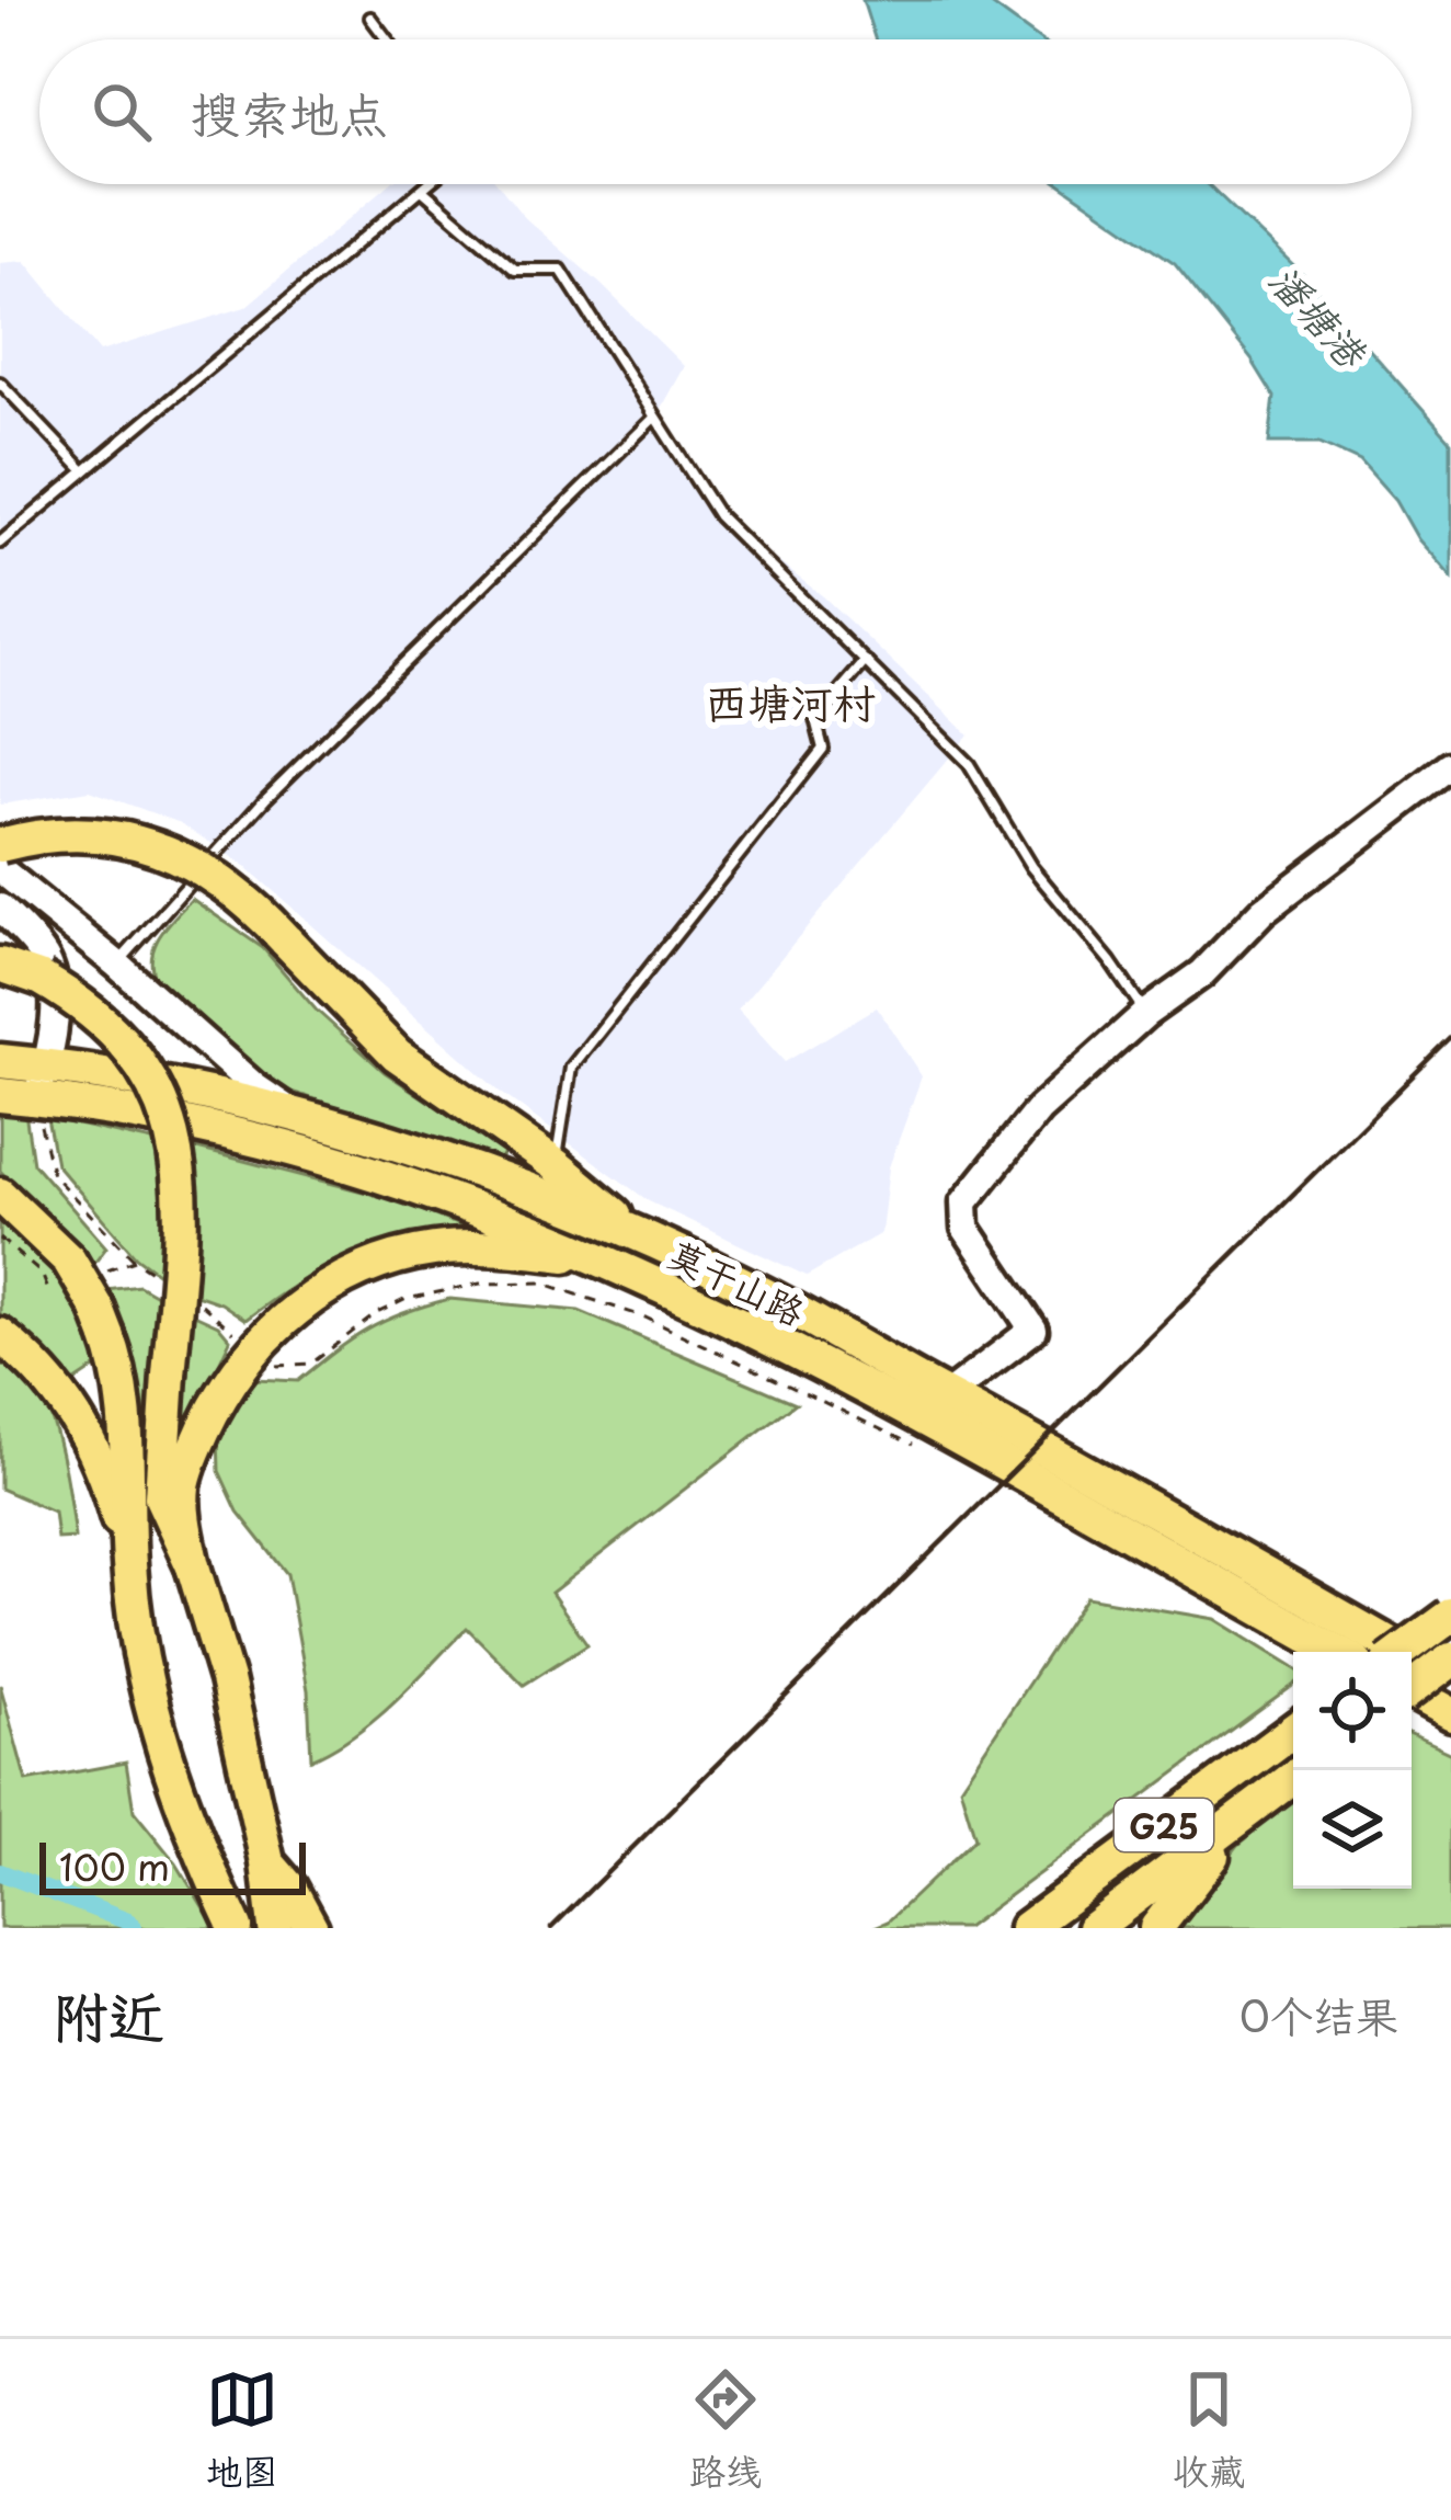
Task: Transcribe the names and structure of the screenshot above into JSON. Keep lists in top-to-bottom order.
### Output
{
  "streets": {
    "highway": ["莫干山路", "G25"]
  },
  "districts": ["西塘河村"],
  "water": ["潘塘港"],
  "scale_bar": "100 m",
  "page": {
    "search": "搜索地点",
    "scale": "100 m",
    "heading": ["附近", "0个结果"],
    "nav": ["地图", "路线", "收藏"]
  }
}
